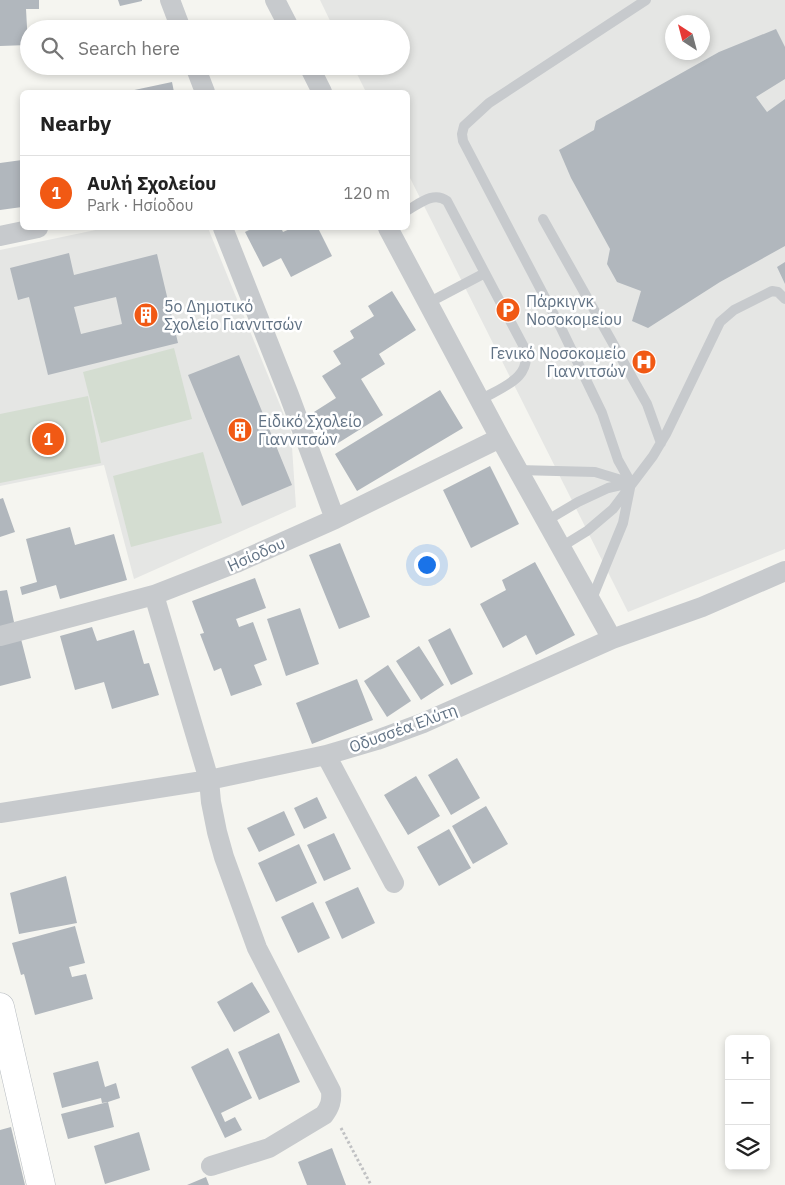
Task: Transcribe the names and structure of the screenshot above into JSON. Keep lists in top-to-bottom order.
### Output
{
  "streets": {
    "street": ["Ησίοδου", "Οδυσσέα Ελύτη"]
  },
  "places": {
    "parking": ["Πάρκιγνκ Νοσοκομείου"],
    "building": ["5ο Δημοτικό Σχολείο Γιαννιτσών", "Ειδικό Σχολείο Γιαννιτσών"],
    "hospital": ["Γενικό Νοσοκομείο Γιαννιτσών"]
  },
  "north": "top left",
  "page": {
    "search": "Search here",
    "heading": "Nearby",
    "list": [
      {
        "mark": "1",
        "name": "Αυλή Σχολείου",
        "note": "Park · Ησίοδου",
        "value": "120 m"
      }
    ],
    "pins": "1",
    "map_buttons": ["+", "−"]
  }
}
